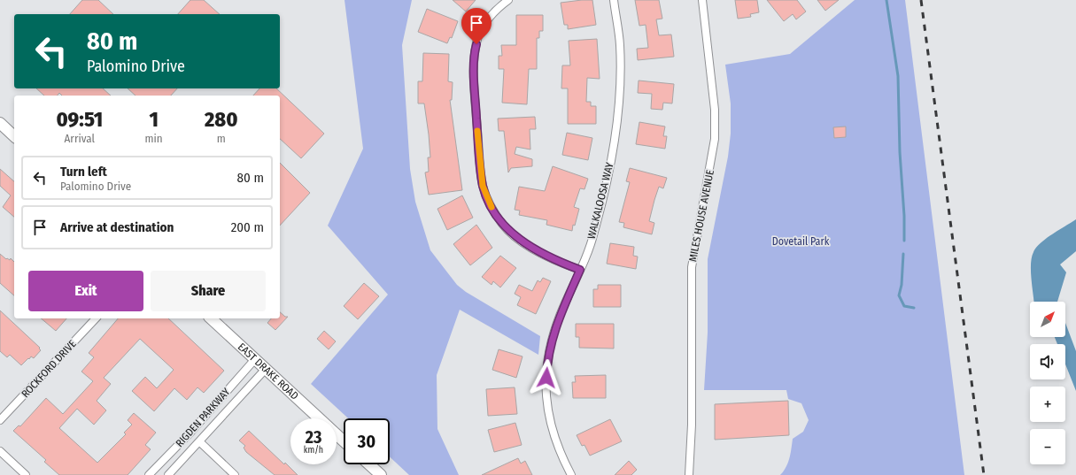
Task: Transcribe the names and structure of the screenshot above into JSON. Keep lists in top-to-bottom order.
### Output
{
  "streets": {
    "main road": ["EAST DRAKE ROAD"],
    "street": [
      "WALKALOOSA WAY",
      "MILES HOUSE AVENUE",
      "ROCKFORD DRIVE",
      "RIGDEN PARKWAY"
    ]
  },
  "crossings": [
    ["EAST DRAKE ROAD", "RIGDEN PARKWAY"]
  ],
  "parks": ["Dovetail Park"],
  "north": "top right",
  "page": {
    "turn": ["80 m", "Palomino Drive"],
    "eta": [
      "09:51",
      "Arrival",
      "1",
      "min",
      "280",
      "m"
    ],
    "list": [
      {
        "name": "Turn left",
        "note": "Palomino Drive",
        "value": "80 m"
      },
      {
        "name": "Arrive at destination",
        "value": "200 m"
      }
    ],
    "buttons": ["Exit", "Share"],
    "map_buttons": ["+", "−"],
    "speed": "23 km/h",
    "limit": "30"
  }
}
